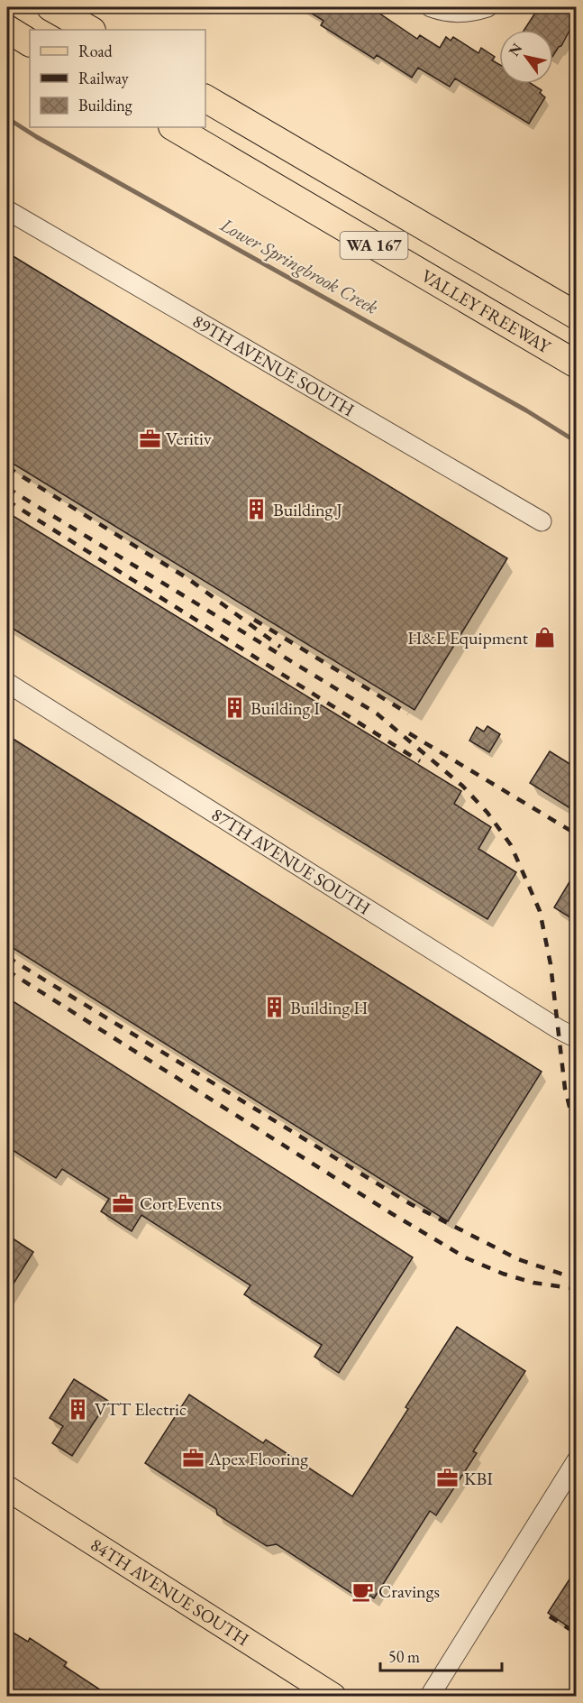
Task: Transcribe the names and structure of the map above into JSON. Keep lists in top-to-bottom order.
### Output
{
  "streets": {
    "highway": ["WA 167", "VALLEY FREEWAY"],
    "main road": ["84TH AVENUE SOUTH"],
    "street": ["89TH AVENUE SOUTH", "87TH AVENUE SOUTH"]
  },
  "water": ["Lower Springbrook Creek"],
  "places": {
    "office": [
      "Veritiv",
      "Cort Events",
      "Apex Flooring",
      "KBI"
    ],
    "building": [
      "Building J",
      "Building I",
      "Building H",
      "VTT Electric"
    ],
    "shop": ["H&E Equipment"],
    "cafe": ["Cravings"]
  },
  "legend": ["Road", "Railway", "Building"],
  "scale_bar": "50 m",
  "north": "top left"
}
